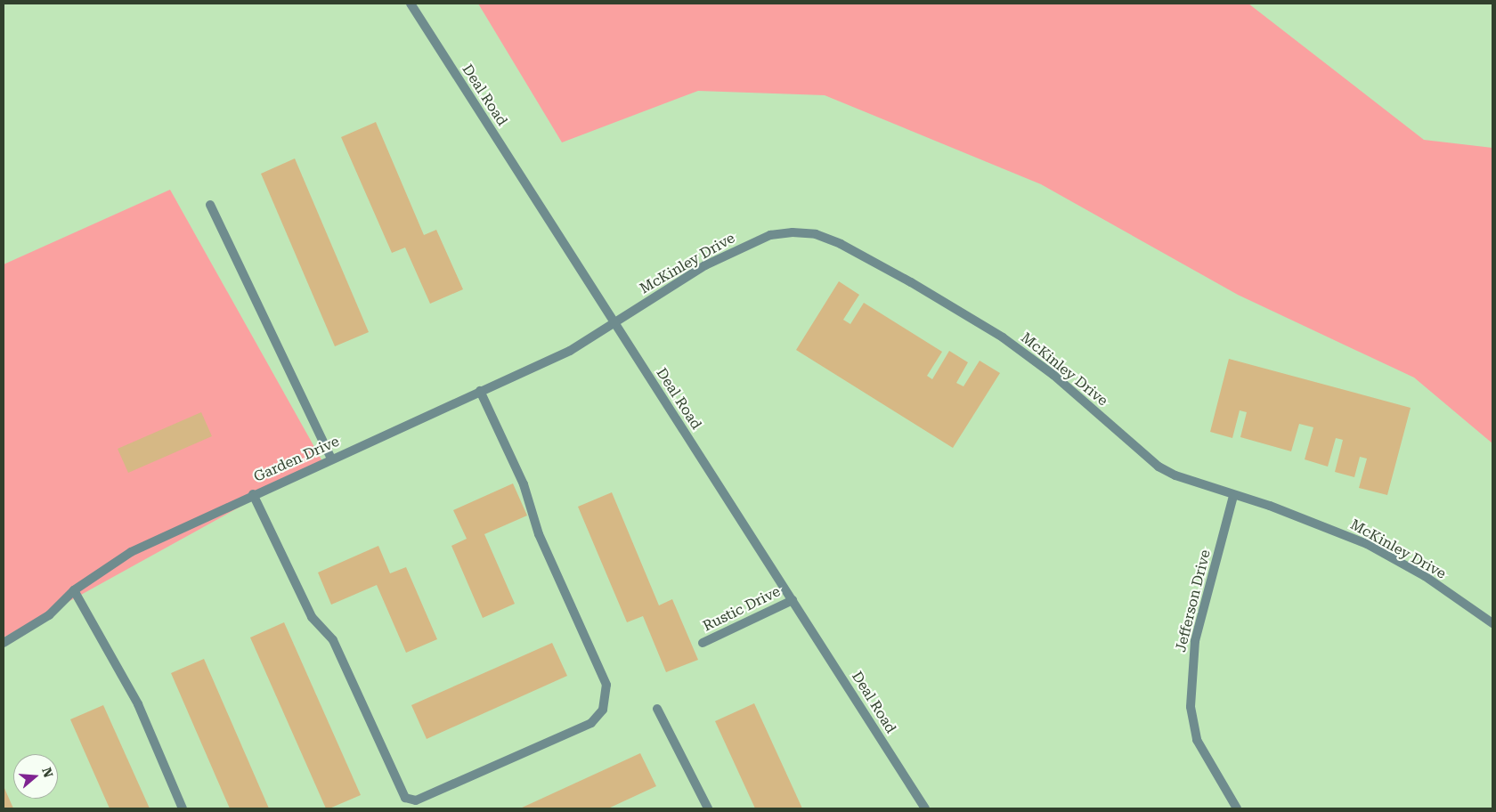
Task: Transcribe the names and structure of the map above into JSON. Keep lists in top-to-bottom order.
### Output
{
  "streets": {
    "street": [
      "Deal Road",
      "McKinley Drive",
      "Garden Drive",
      "Jefferson Drive",
      "Rustic Drive"
    ]
  },
  "crossings": [
    ["Deal Road", "McKinley Drive"],
    ["Deal Road", "Garden Drive"],
    ["Deal Road", "Rustic Drive"],
    ["McKinley Drive", "Garden Drive"],
    ["McKinley Drive", "Jefferson Drive"]
  ],
  "north": "right"
}
